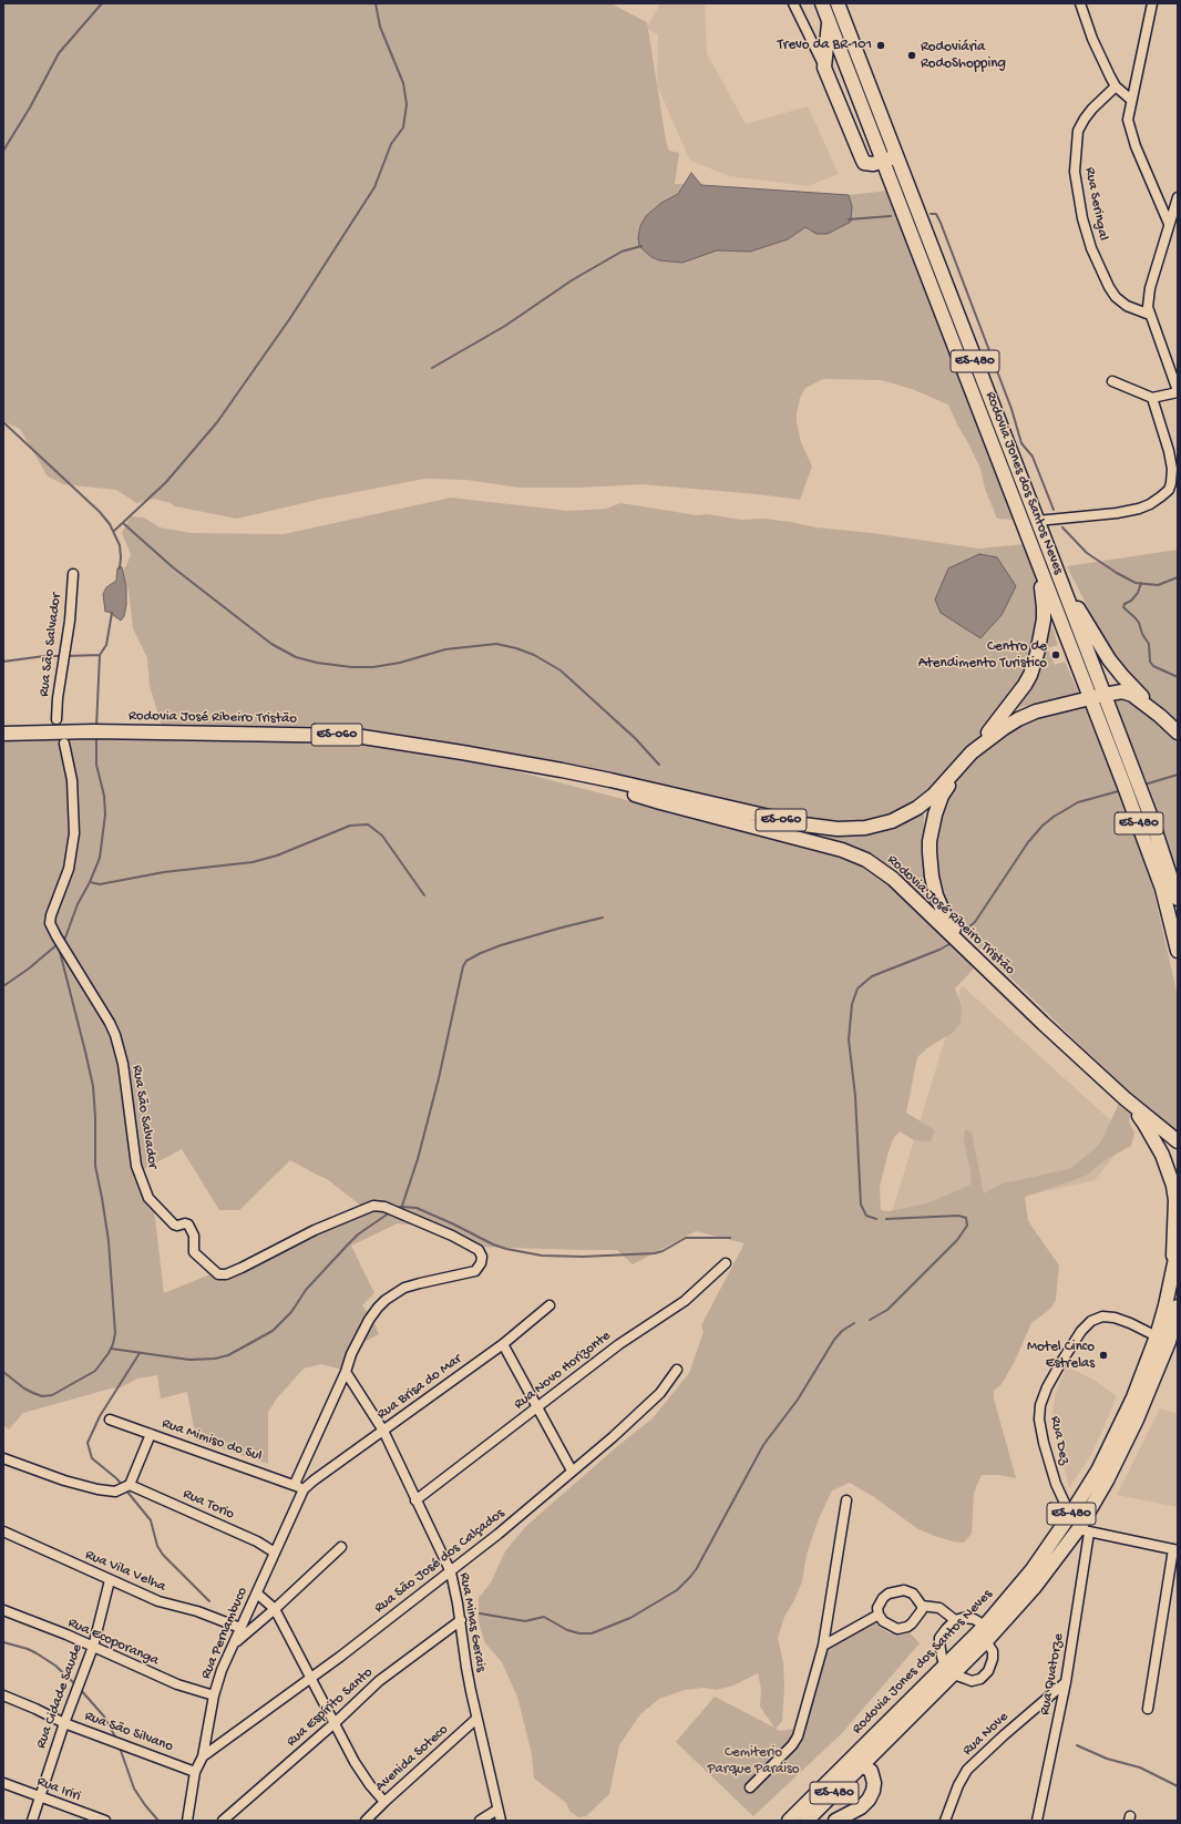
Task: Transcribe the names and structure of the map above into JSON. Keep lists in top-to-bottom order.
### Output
{
  "streets": {
    "main road": [
      "ES-480",
      "Rodovia Jones dos Santos Neves",
      "Rodovia José Ribeiro Tristão",
      "ES-060"
    ],
    "street": [
      "Rua Seringal",
      "Rua São Salvador",
      "Rua Novo Horizonte",
      "Rua Brisa do Mar",
      "Rua Mimiso do Sul",
      "Rua Dez",
      "Rua Torio",
      "Rua São José dos Calçados",
      "Rua Vila Velha",
      "Rua Minas Gerais",
      "Rua Pernambuco",
      "Rua Ecoporanga",
      "Rua Quatorze",
      "Rua Cidade Saude",
      "Rua Espírito Santo",
      "Rua São Silvano",
      "Rua Nove",
      "Avenida Soteco",
      "Rua Iriri"
    ]
  },
  "crossings": [
    ["Rodovia Jones dos Santos Neves", "Rodovia José Ribeiro Tristão"],
    ["Rodovia Jones dos Santos Neves", "Rua Dez"],
    ["Rodovia Jones dos Santos Neves", "Rua Quatorze"],
    ["Rua São Salvador", "Rua Minas Gerais"],
    ["Rua Novo Horizonte", "Rua Minas Gerais"],
    ["Rua Brisa do Mar", "Rua Mimiso do Sul"],
    ["Rua Brisa do Mar", "Rua Minas Gerais"],
    ["Rua Brisa do Mar", "Rua Pernambuco"],
    ["Rua Mimiso do Sul", "Rua Pernambuco"],
    ["Rua Torio", "Rua Pernambuco"],
    ["Rua São José dos Calçados", "Rua Minas Gerais"],
    ["Rua São José dos Calçados", "Rua Pernambuco"],
    ["Rua Vila Velha", "Rua Pernambuco"],
    ["Rua Vila Velha", "Rua Cidade Saude"],
    ["Rua Minas Gerais", "Rua Espírito Santo"],
    ["Rua Minas Gerais", "Avenida Soteco"],
    ["Rua Pernambuco", "Rua Ecoporanga"],
    ["Rua Pernambuco", "Rua São Silvano"],
    ["Rua Ecoporanga", "Rua Cidade Saude"],
    ["Rua Quatorze", "Rua Nove"],
    ["Rua Cidade Saude", "Rua São Silvano"],
    ["Rua Cidade Saude", "Rua Iriri"]
  ],
  "parks": ["Cemiterio Parque Paraiso"],
  "places": [
    "Trevo da BR-101",
    "Rodoviária RodoShopping",
    "Centro de Atendimento Turistico",
    "Motel Cinco Estrelas"
  ]
}
